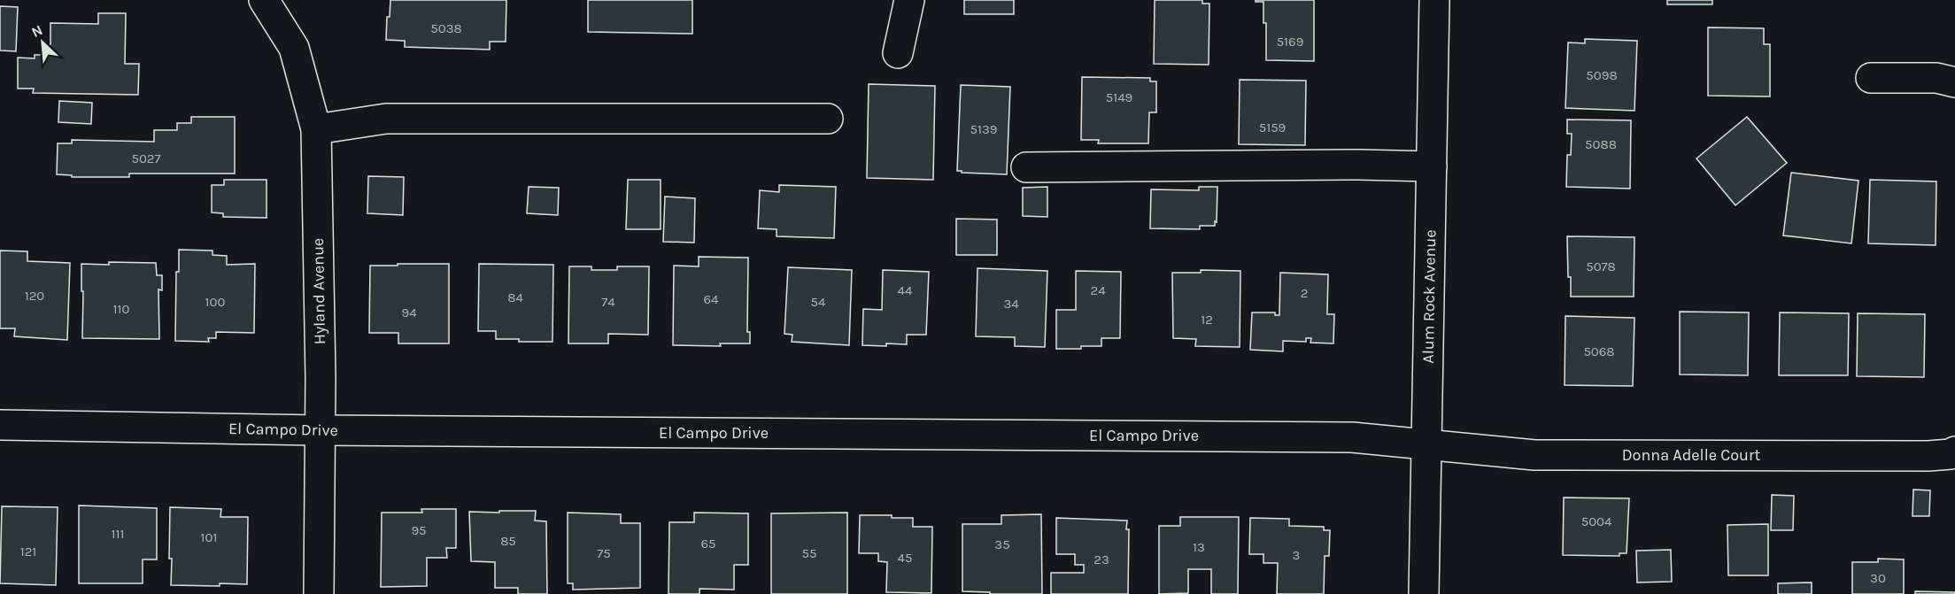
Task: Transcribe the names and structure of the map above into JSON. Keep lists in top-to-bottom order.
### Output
{
  "streets": {
    "street": [
      "Hyland Avenue",
      "Alum Rock Avenue",
      "El Campo Drive",
      "Donna Adelle Court"
    ]
  },
  "crossings": [
    ["Hyland Avenue", "El Campo Drive"],
    ["Alum Rock Avenue", "El Campo Drive"],
    ["Alum Rock Avenue", "Donna Adelle Court"],
    ["El Campo Drive", "Donna Adelle Court"]
  ],
  "house_numbers": [
    "5038",
    "5169",
    "5098",
    "5149",
    "5159",
    "5139",
    "5088",
    "5027",
    "5078",
    "44",
    "24",
    "2",
    "120",
    "84",
    "64",
    "100",
    "74",
    "54",
    "34",
    "110",
    "94",
    "12",
    "5068",
    "5004",
    "95",
    "111",
    "101",
    "85",
    "65",
    "35",
    "13",
    "121",
    "75",
    "55",
    "3",
    "45",
    "23",
    "30"
  ],
  "north": "top left"
}
